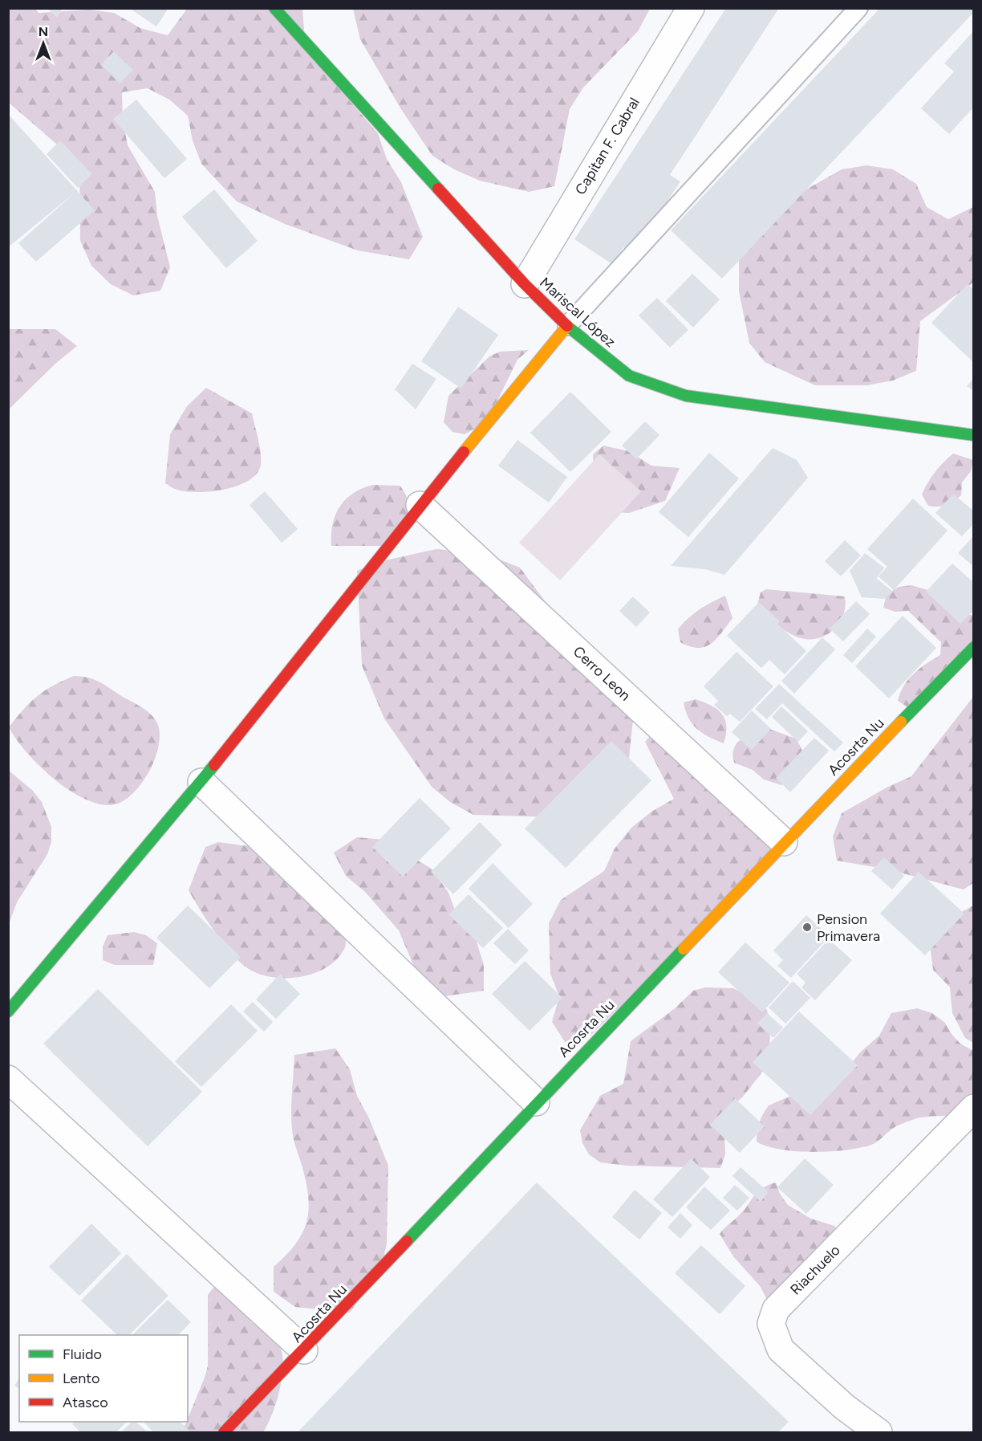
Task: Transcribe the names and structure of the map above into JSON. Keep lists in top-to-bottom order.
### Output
{
  "streets": {
    "street": [
      "Capitan F. Cabral",
      "Mariscal López",
      "Cerro Leon",
      "Acosrta Nu",
      "Riachuelo"
    ]
  },
  "crossings": [
    ["Capitan F. Cabral", "Mariscal López"],
    ["Cerro Leon", "Acosrta Nu"]
  ],
  "places": ["Pension Primavera"],
  "legend": ["Fluido", "Lento", "Atasco"],
  "north": "top"
}
